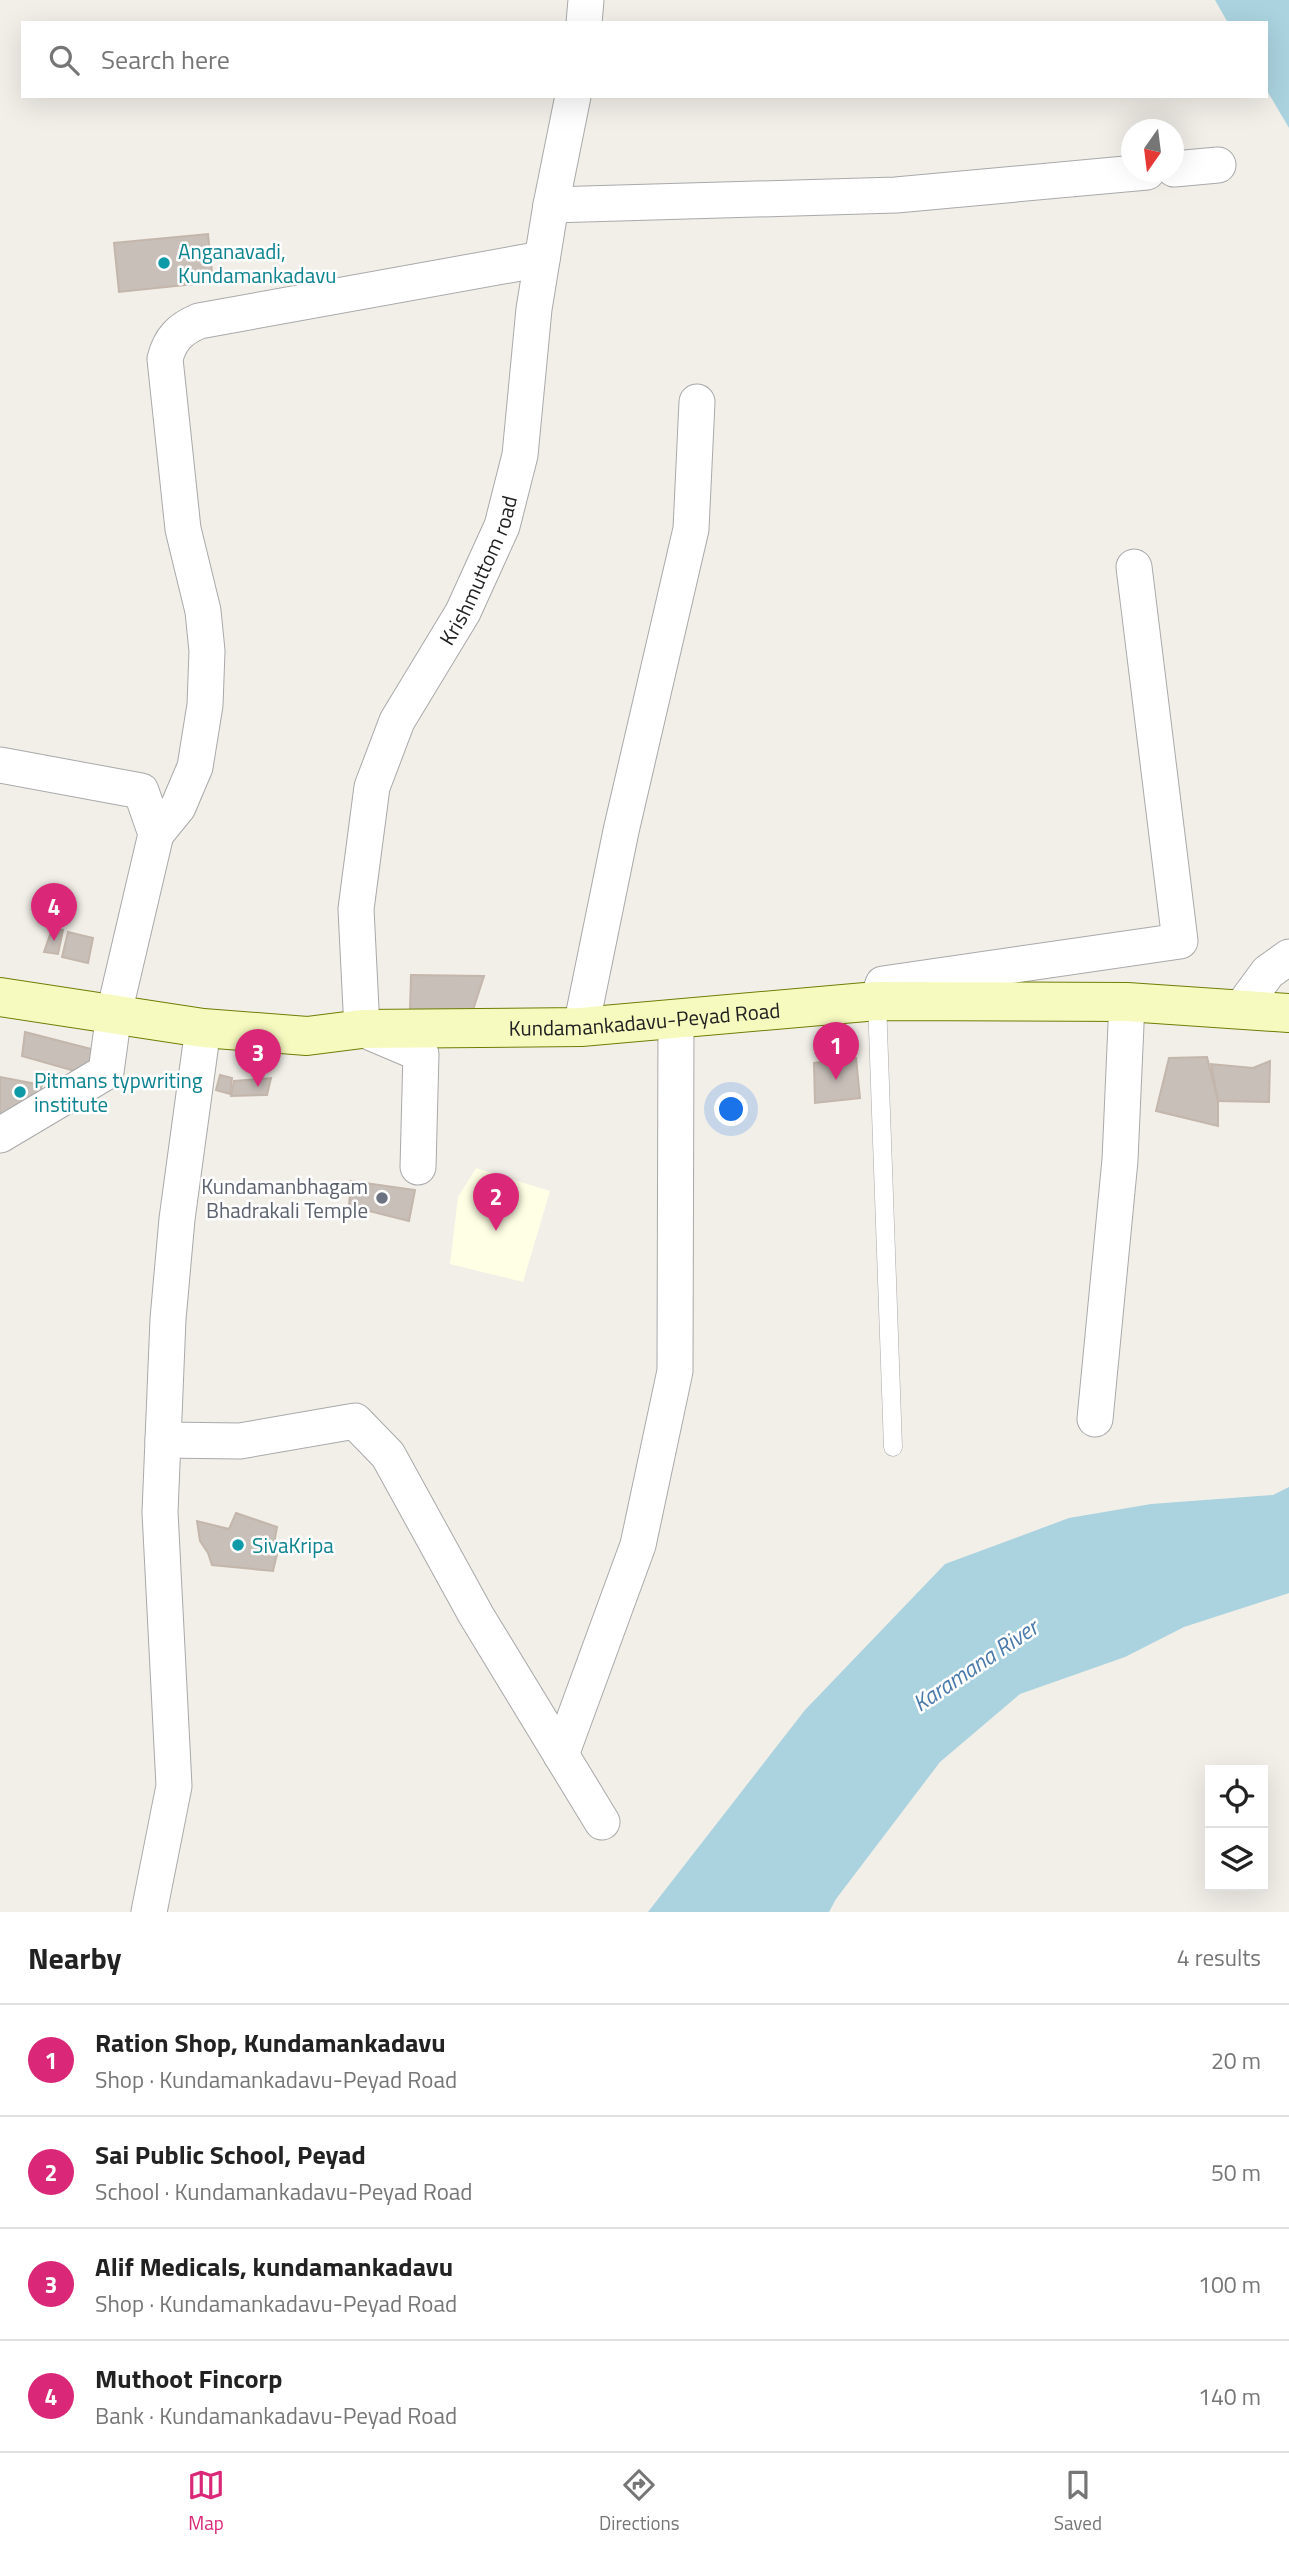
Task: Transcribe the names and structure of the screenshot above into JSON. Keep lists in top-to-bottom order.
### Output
{
  "streets": {
    "main road": ["Kundamankadavu-Peyad Road"],
    "street": ["Krishmuttom road"]
  },
  "crossings": [
    ["Krishmuttom road", "Kundamankadavu-Peyad Road"]
  ],
  "water": ["Karamana River"],
  "places": [
    "Anganavadi, Kundamankadavu",
    "Pitmans typwriting institute",
    "Kundamanbhagam Bhadrakali Temple",
    "SivaKripa"
  ],
  "north": "bottom",
  "page": {
    "search": "Search here",
    "pins": [
      "4",
      "1",
      "3",
      "2"
    ],
    "heading": ["Nearby", "4 results"],
    "list": [
      {
        "mark": "1",
        "name": "Ration Shop, Kundamankadavu",
        "note": "Shop · Kundamankadavu-Peyad Road",
        "value": "20 m"
      },
      {
        "mark": "2",
        "name": "Sai Public School, Peyad",
        "note": "School · Kundamankadavu-Peyad Road",
        "value": "50 m"
      },
      {
        "mark": "3",
        "name": "Alif Medicals, kundamankadavu",
        "note": "Shop · Kundamankadavu-Peyad Road",
        "value": "100 m"
      },
      {
        "mark": "4",
        "name": "Muthoot Fincorp",
        "note": "Bank · Kundamankadavu-Peyad Road",
        "value": "140 m"
      }
    ],
    "nav": ["Map", "Directions", "Saved"]
  }
}
